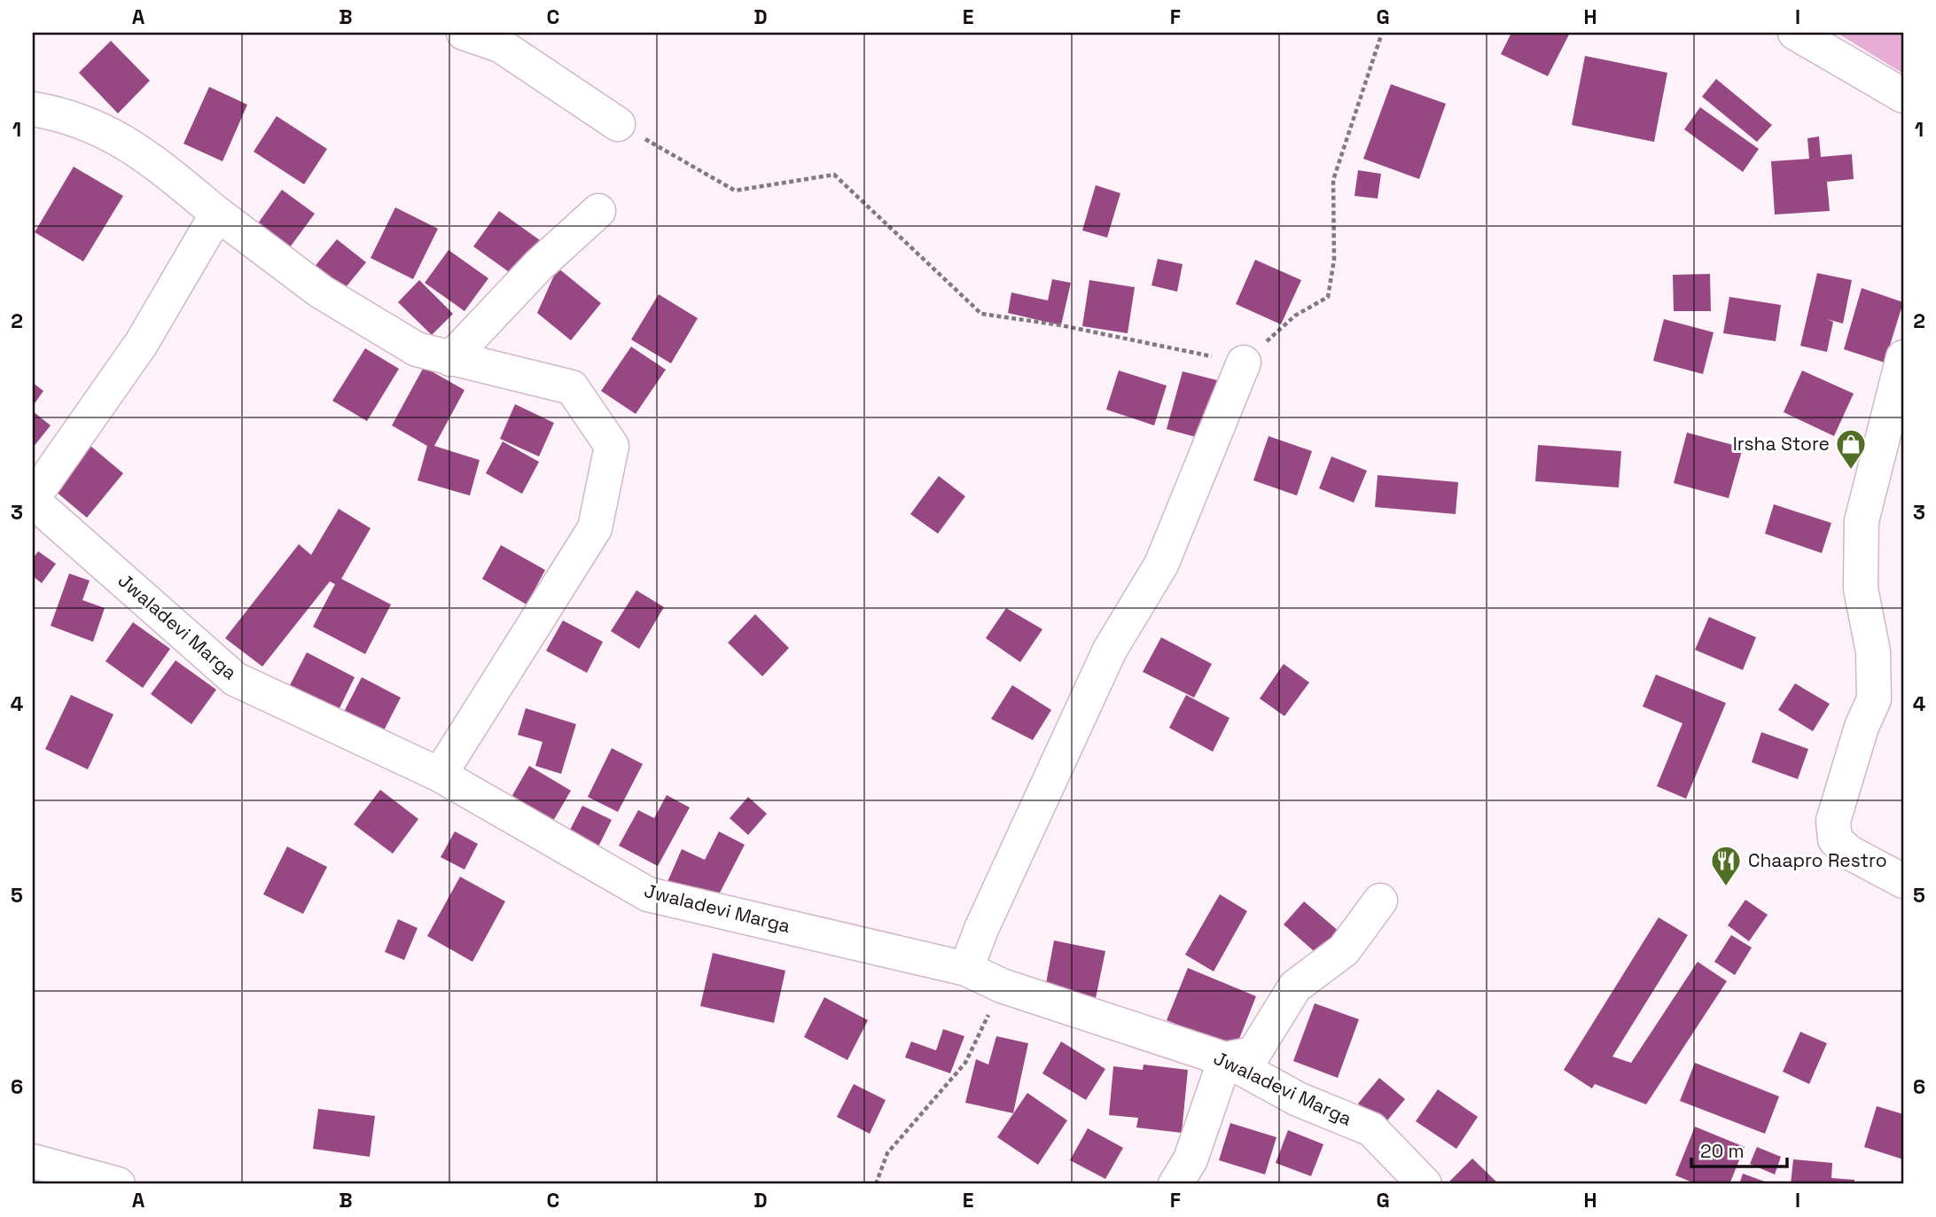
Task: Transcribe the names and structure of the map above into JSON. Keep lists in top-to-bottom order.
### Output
{
  "streets": {
    "street": ["Jwaladevi Marga"]
  },
  "places": {
    "shop": ["Irsha Store"],
    "restaurant": ["Chaapro Restro"]
  },
  "scale_bar": "20 m",
  "grid": {
    "columns": [
      "A",
      "B",
      "C",
      "D",
      "E",
      "F",
      "G",
      "H",
      "I"
    ],
    "rows": [
      "1",
      "2",
      "3",
      "4",
      "5",
      "6"
    ]
  }
}
